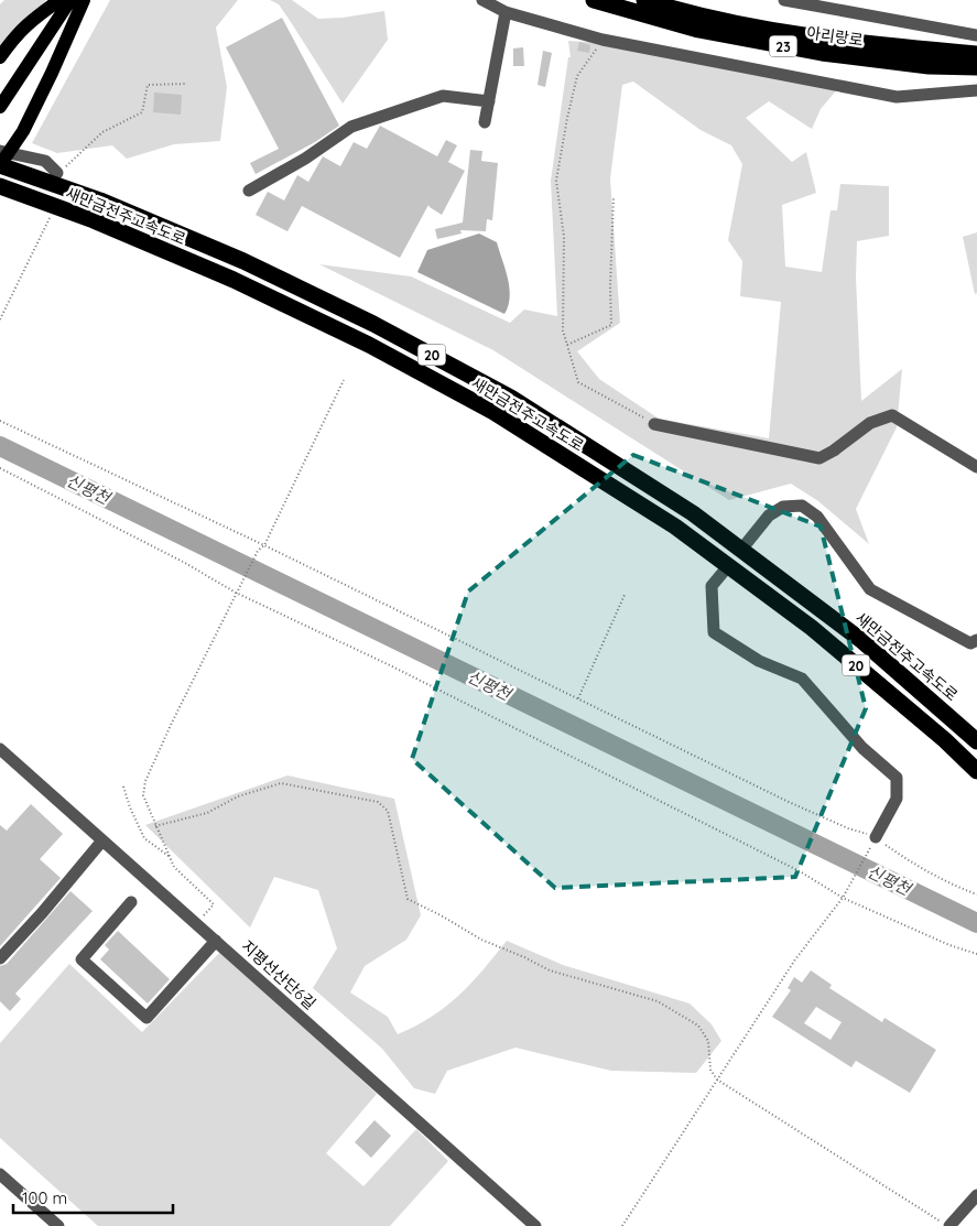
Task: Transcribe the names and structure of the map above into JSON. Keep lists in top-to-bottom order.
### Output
{
  "streets": {
    "highway": [
      "아리랑로",
      "23",
      "새만금전주고속도로",
      "20"
    ],
    "street": ["지평선산단6길"]
  },
  "water": ["신평천"],
  "scale_bar": "100 m"
}
